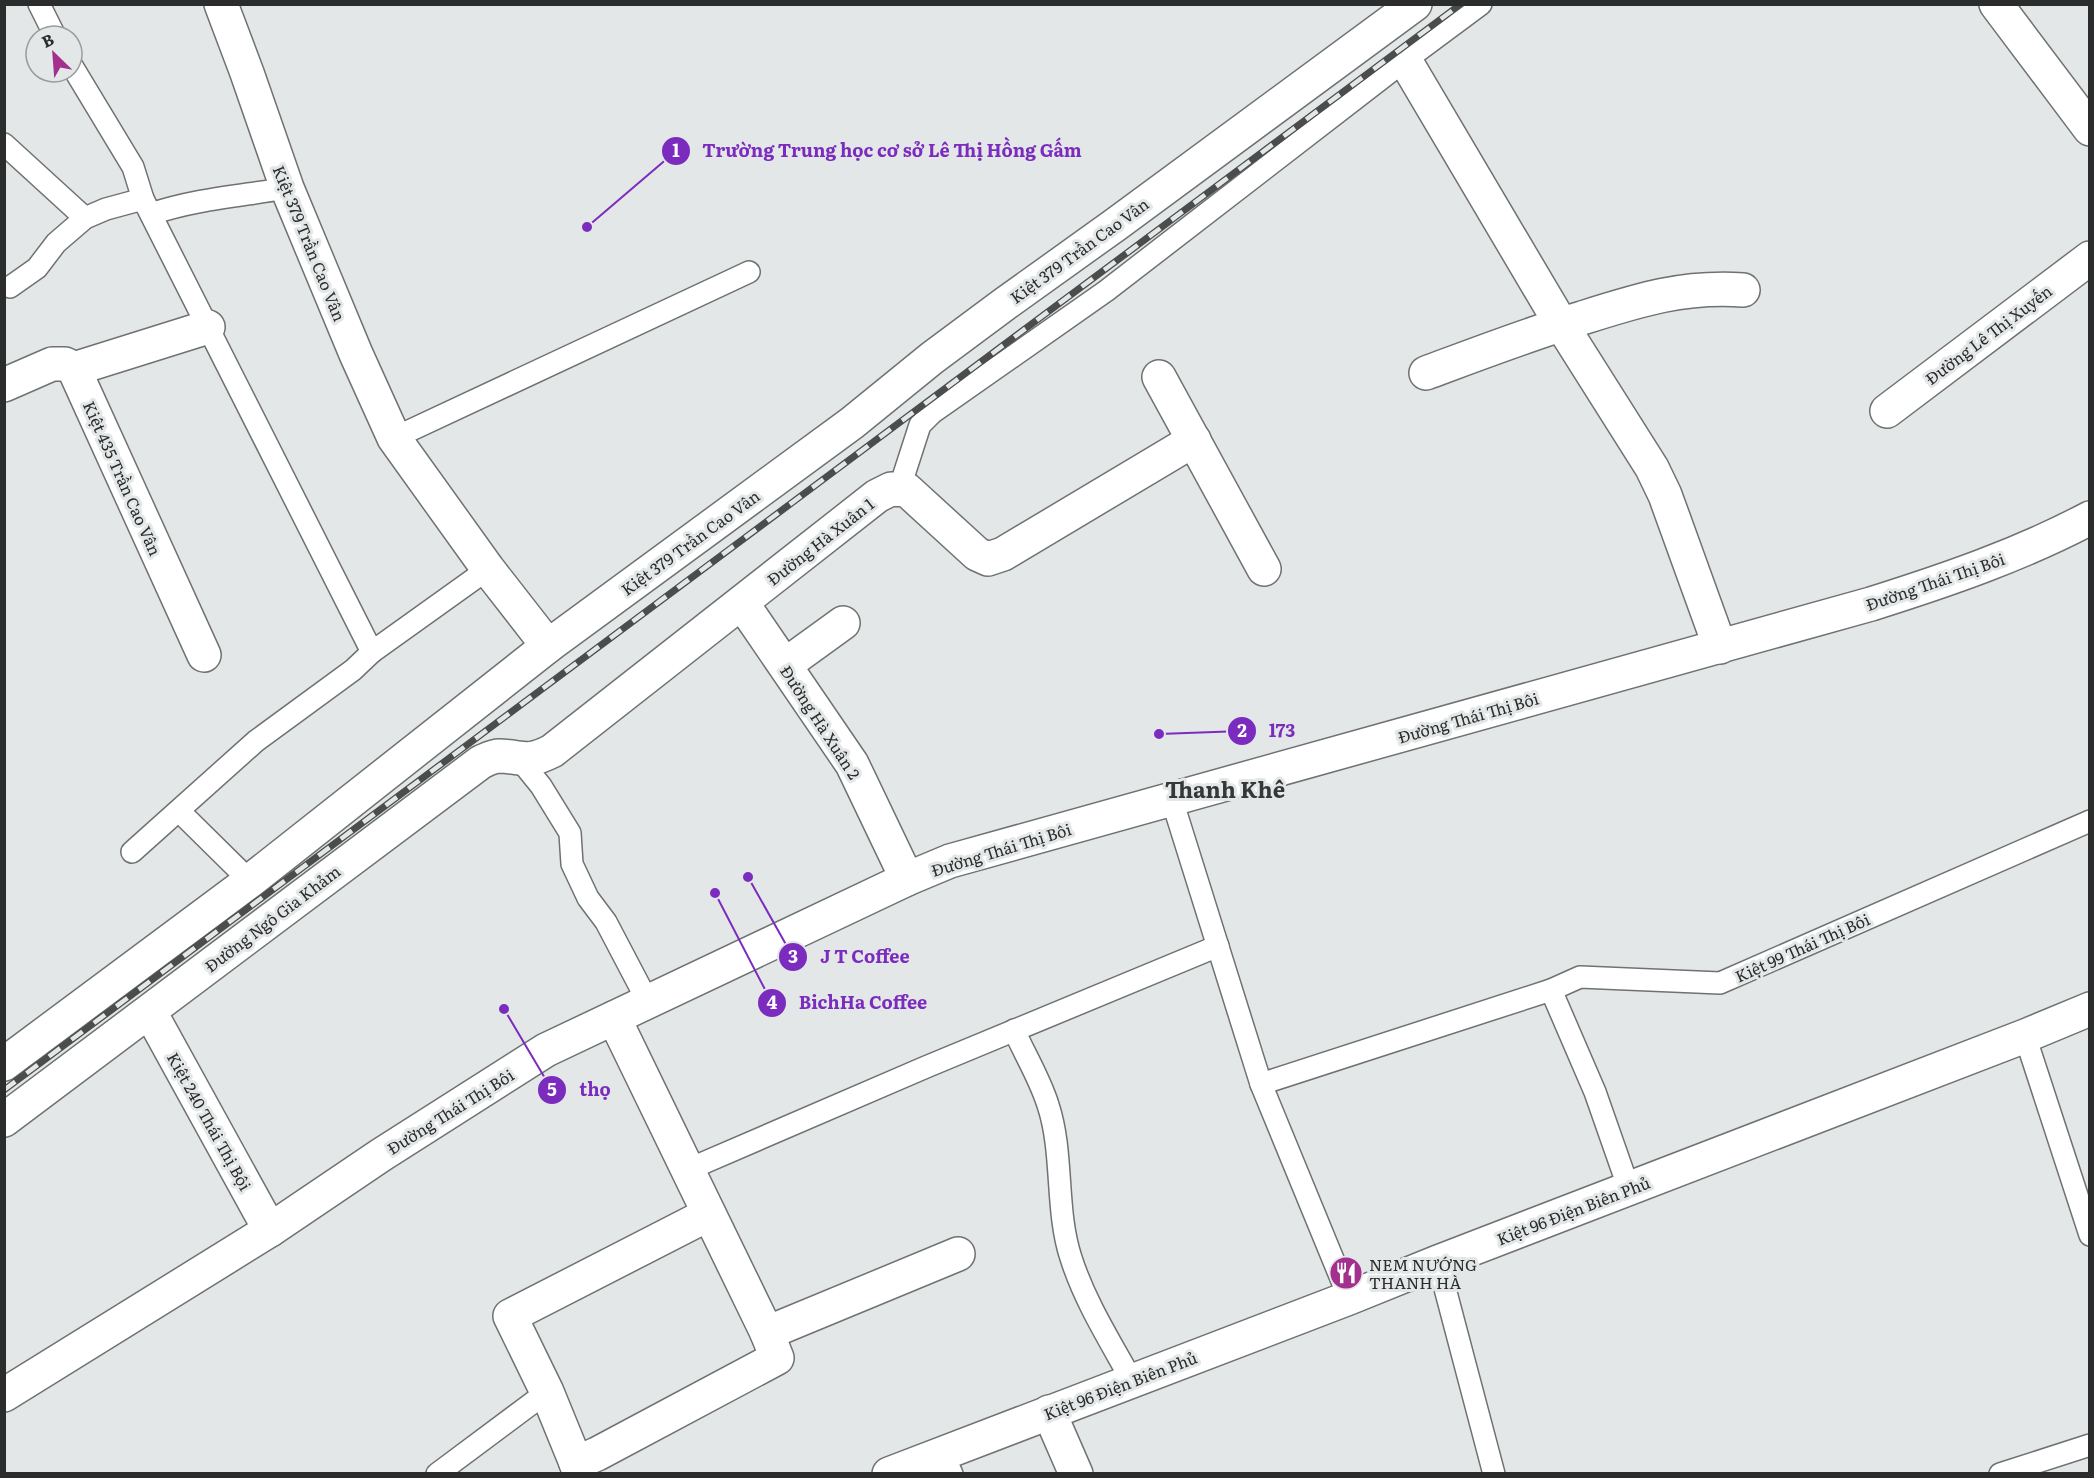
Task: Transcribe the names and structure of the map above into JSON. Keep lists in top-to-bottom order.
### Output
{
  "streets": {
    "street": [
      "Kiệt 379 Trần Cao Vân",
      "Đường Lê Thị Xuyến",
      "Kiệt 435 Trần Cao Vân",
      "Đường Hà Xuân 1",
      "Đường Thái Thị Bôi",
      "Đường Hà Xuân 2",
      "Đường Ngô Gia Khảm",
      "Kiệt 240 Thái Thị Bội",
      "Kiệt 96 Điện Biên Phủ"
    ],
    "lane": ["Kiệt 99 Thái Thị Bôi"]
  },
  "crossings": [
    ["Đường Hà Xuân 1", "Đường Hà Xuân 2"],
    ["Đường Hà Xuân 1", "Đường Ngô Gia Khảm"],
    ["Đường Thái Thị Bôi", "Đường Hà Xuân 2"],
    ["Đường Thái Thị Bôi", "Kiệt 240 Thái Thị Bội"],
    ["Đường Ngô Gia Khảm", "Kiệt 240 Thái Thị Bội"]
  ],
  "districts": ["Thanh Khê"],
  "places": {
    "other": [
      "Trường Trung học cơ sở Lê Thị Hồng Gấm",
      "173",
      "J T Coffee",
      "BichHa Coffee",
      "thọ"
    ],
    "restaurant": ["NEM NƯỚNG THANH HÀ"]
  },
  "north": "top left"
}
